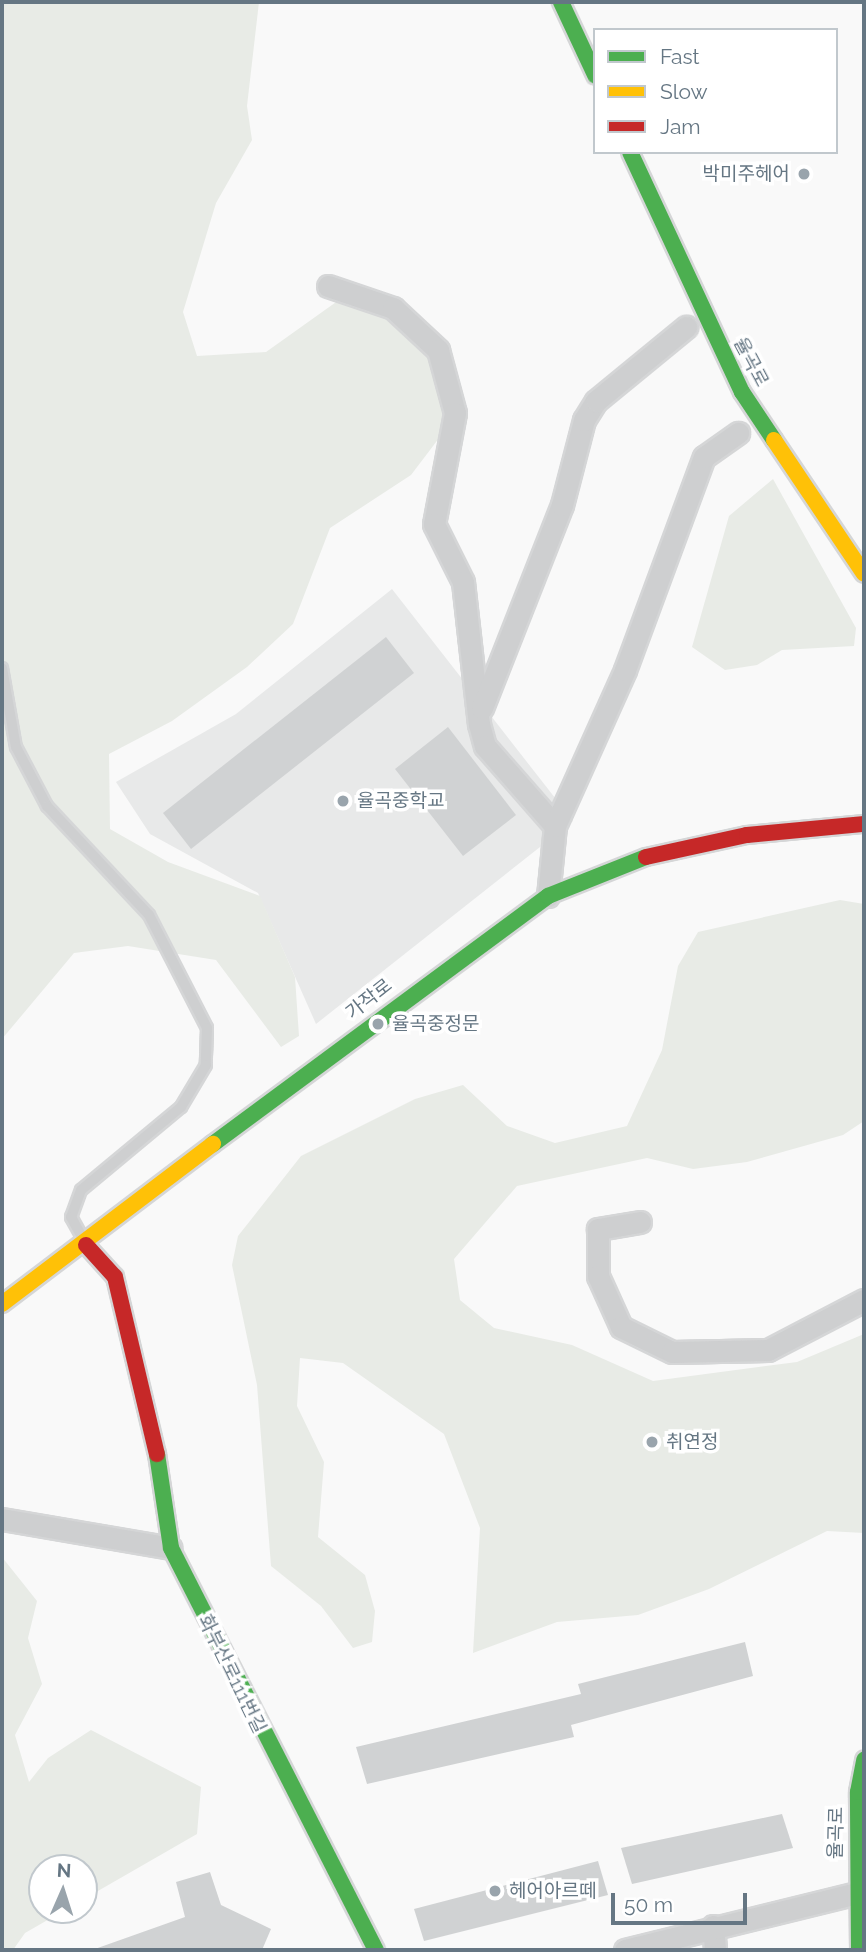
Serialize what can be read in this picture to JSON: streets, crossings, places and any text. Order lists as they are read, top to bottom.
{
  "streets": {
    "street": ["율곡로", "가작로", "화부산로111번길"]
  },
  "crossings": [
    ["가작로", "화부산로111번길"]
  ],
  "places": [
    "박미주헤어",
    "율곡중학교",
    "율곡중정문",
    "취연정",
    "헤어아르떼"
  ],
  "legend": ["Fast", "Slow", "Jam"],
  "scale_bar": "50 m",
  "north": "top"
}
